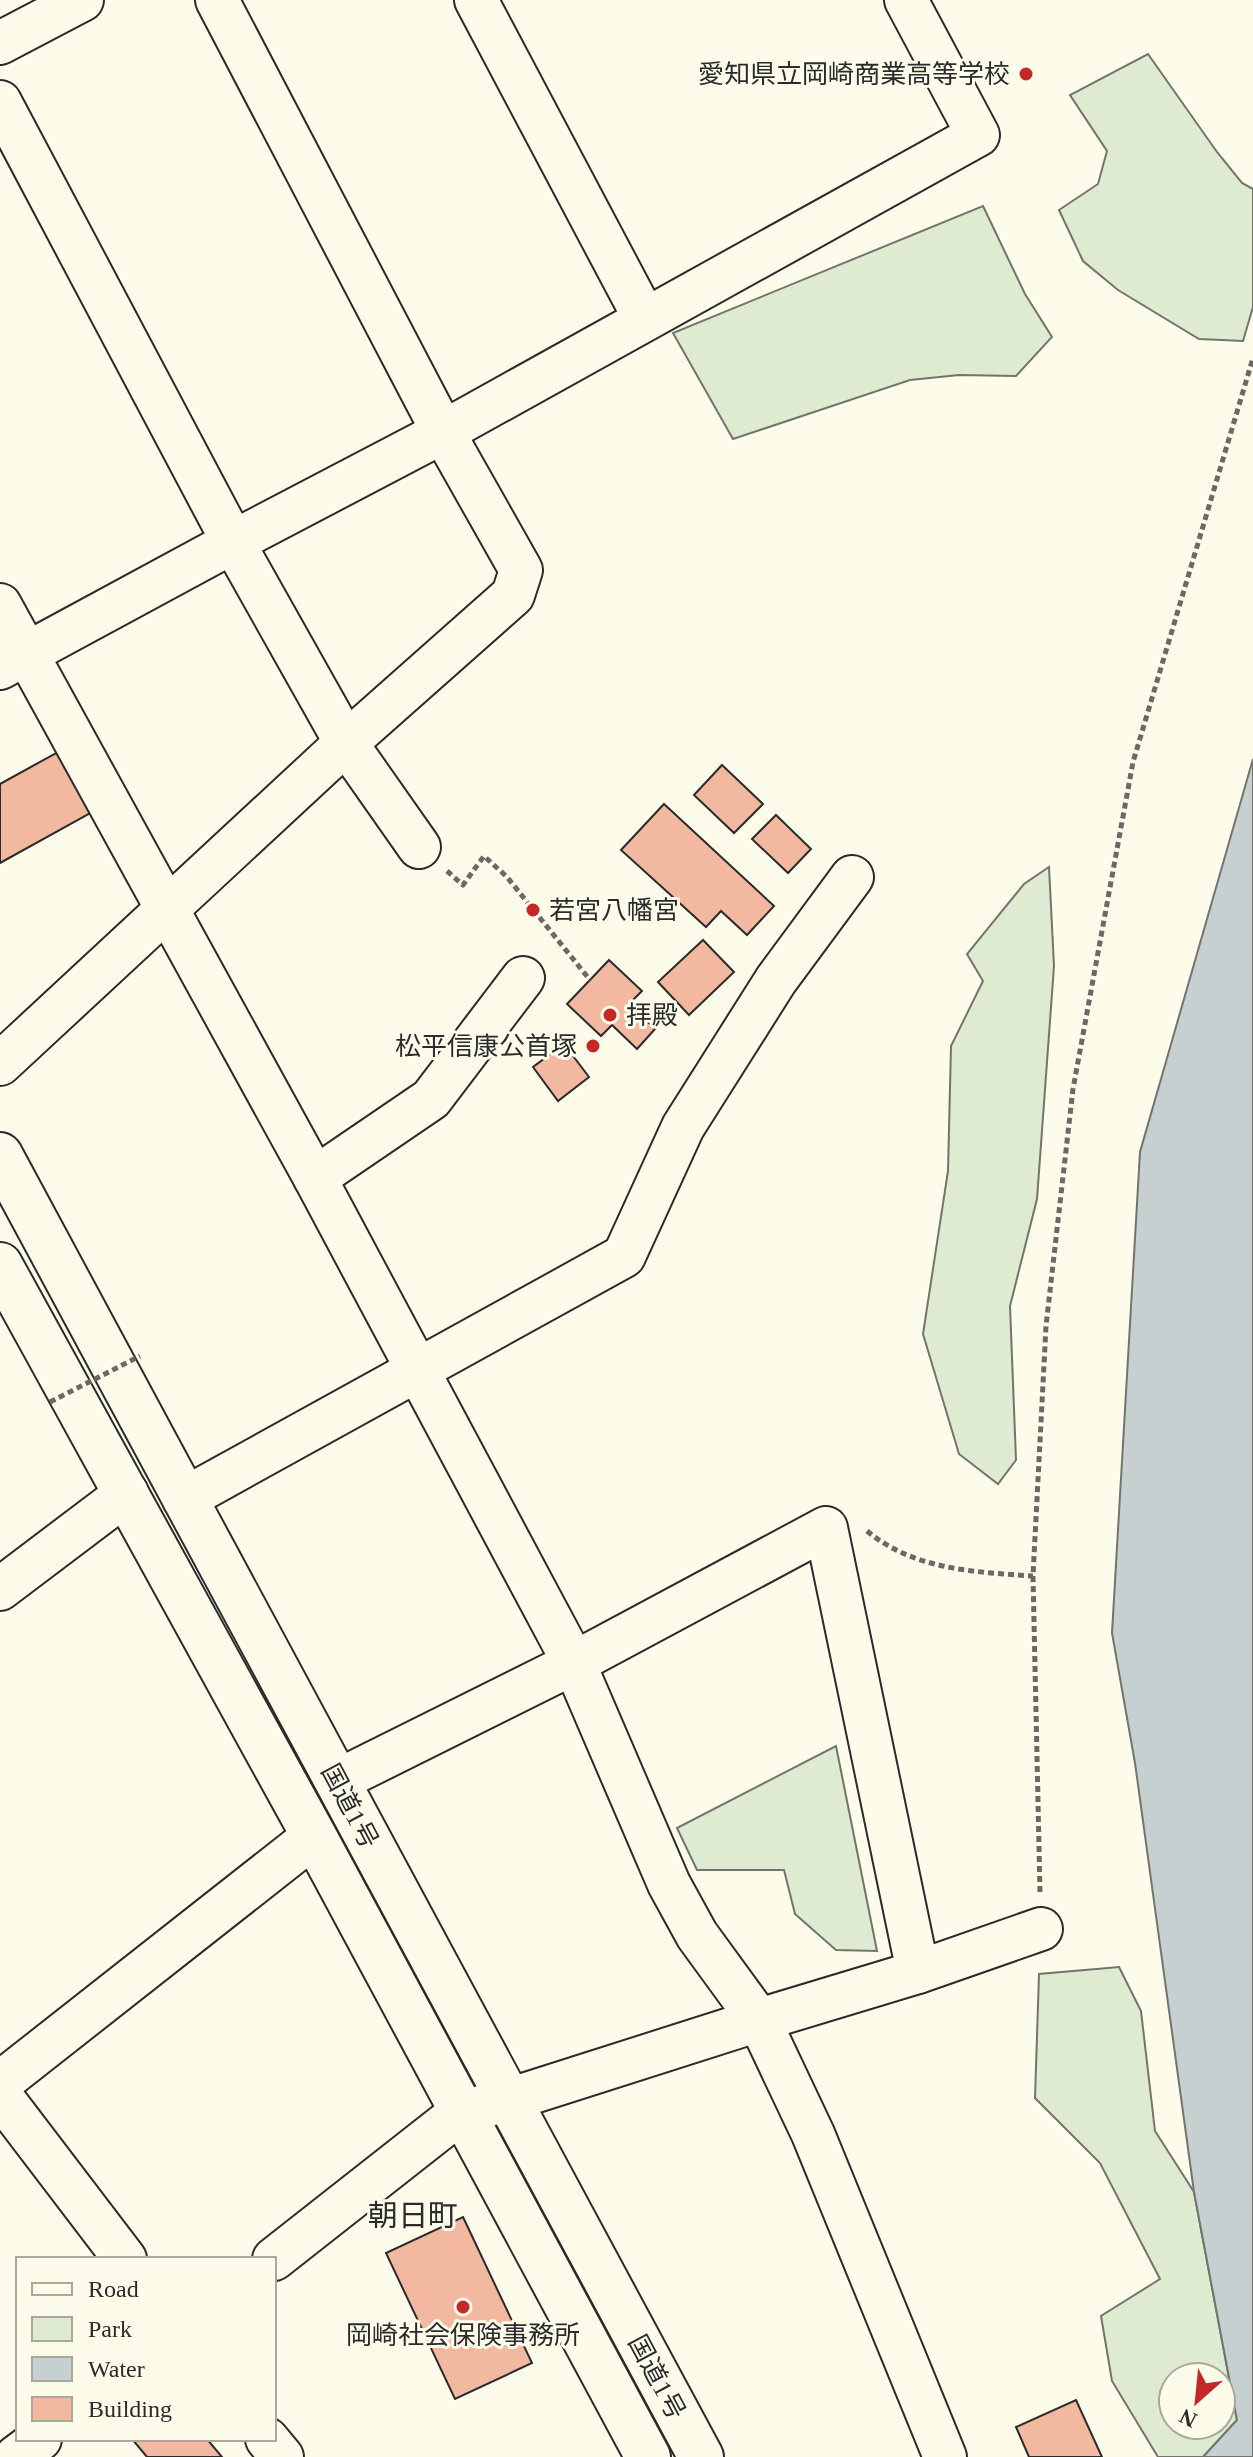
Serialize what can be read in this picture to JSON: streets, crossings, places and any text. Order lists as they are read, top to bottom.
{
  "streets": {
    "highway": ["国道1号"]
  },
  "districts": ["朝日町"],
  "places": [
    "愛知県立岡崎商業高等学校",
    "若宮八幡宮",
    "拝殿",
    "松平信康公首塚",
    "岡崎社会保険事務所"
  ],
  "legend": [
    "Road",
    "Park",
    "Water",
    "Building"
  ],
  "north": "bottom left"
}
